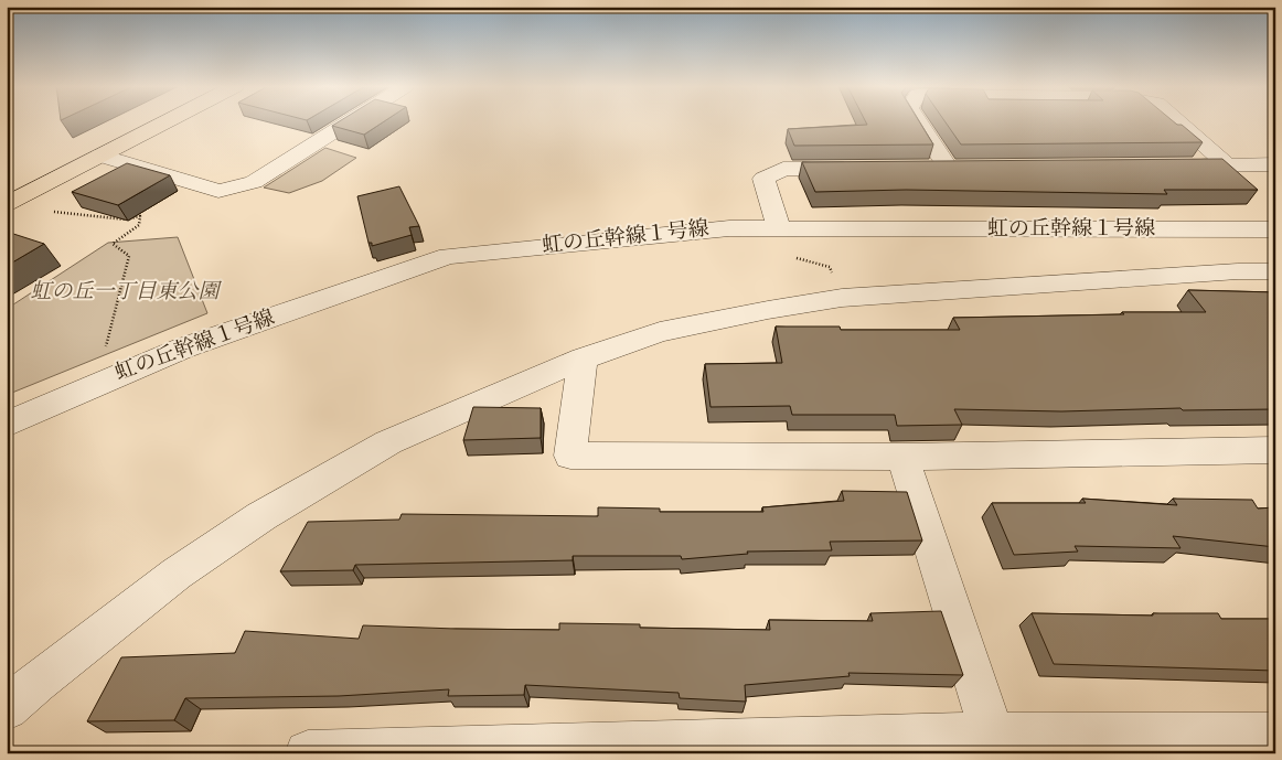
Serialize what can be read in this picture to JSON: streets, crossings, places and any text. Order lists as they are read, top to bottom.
{
  "streets": {
    "street": ["虹の丘幹線１号線"]
  },
  "parks": ["虹の丘一丁目東公園"]
}
